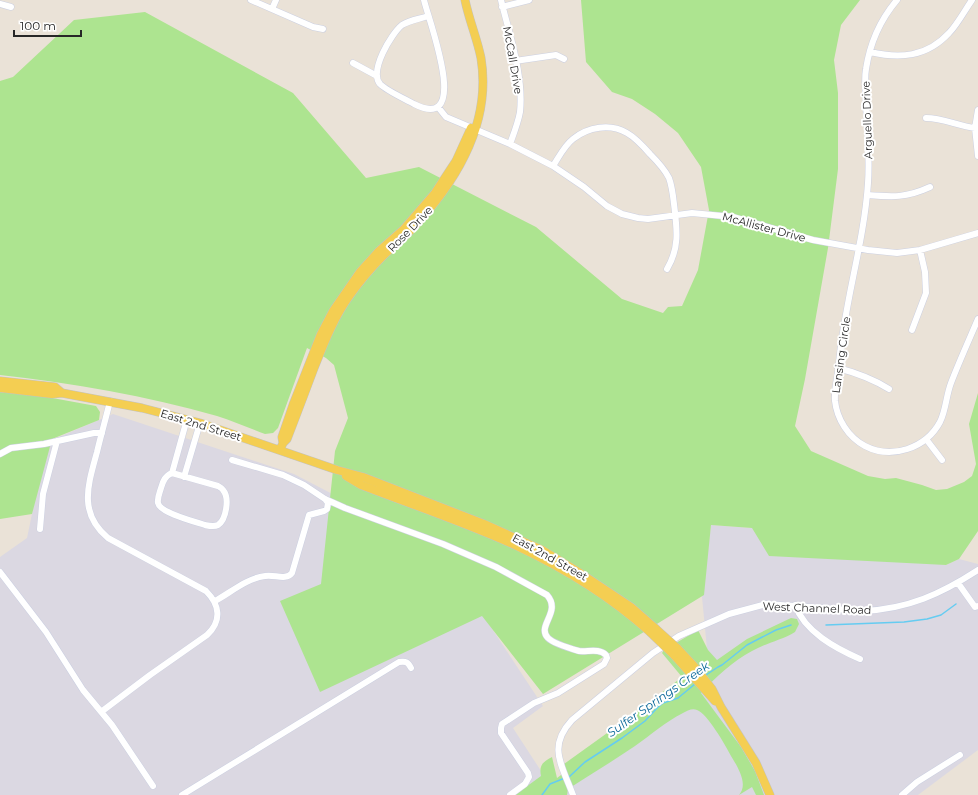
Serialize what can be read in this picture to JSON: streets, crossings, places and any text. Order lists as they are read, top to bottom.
{
  "streets": {
    "main road": ["Rose Drive", "East 2nd Street"],
    "street": [
      "McCall Drive",
      "Arguello Drive",
      "McAllister Drive",
      "Lansing Circle",
      "West Channel Road"
    ]
  },
  "crossings": [
    ["McCall Drive", "McAllister Drive"],
    ["Arguello Drive", "McAllister Drive"],
    ["Arguello Drive", "Lansing Circle"],
    ["McAllister Drive", "Rose Drive"],
    ["McAllister Drive", "Lansing Circle"],
    ["Rose Drive", "East 2nd Street"]
  ],
  "water": ["Sulfer Springs Creek"],
  "scale_bar": "100 m"
}
